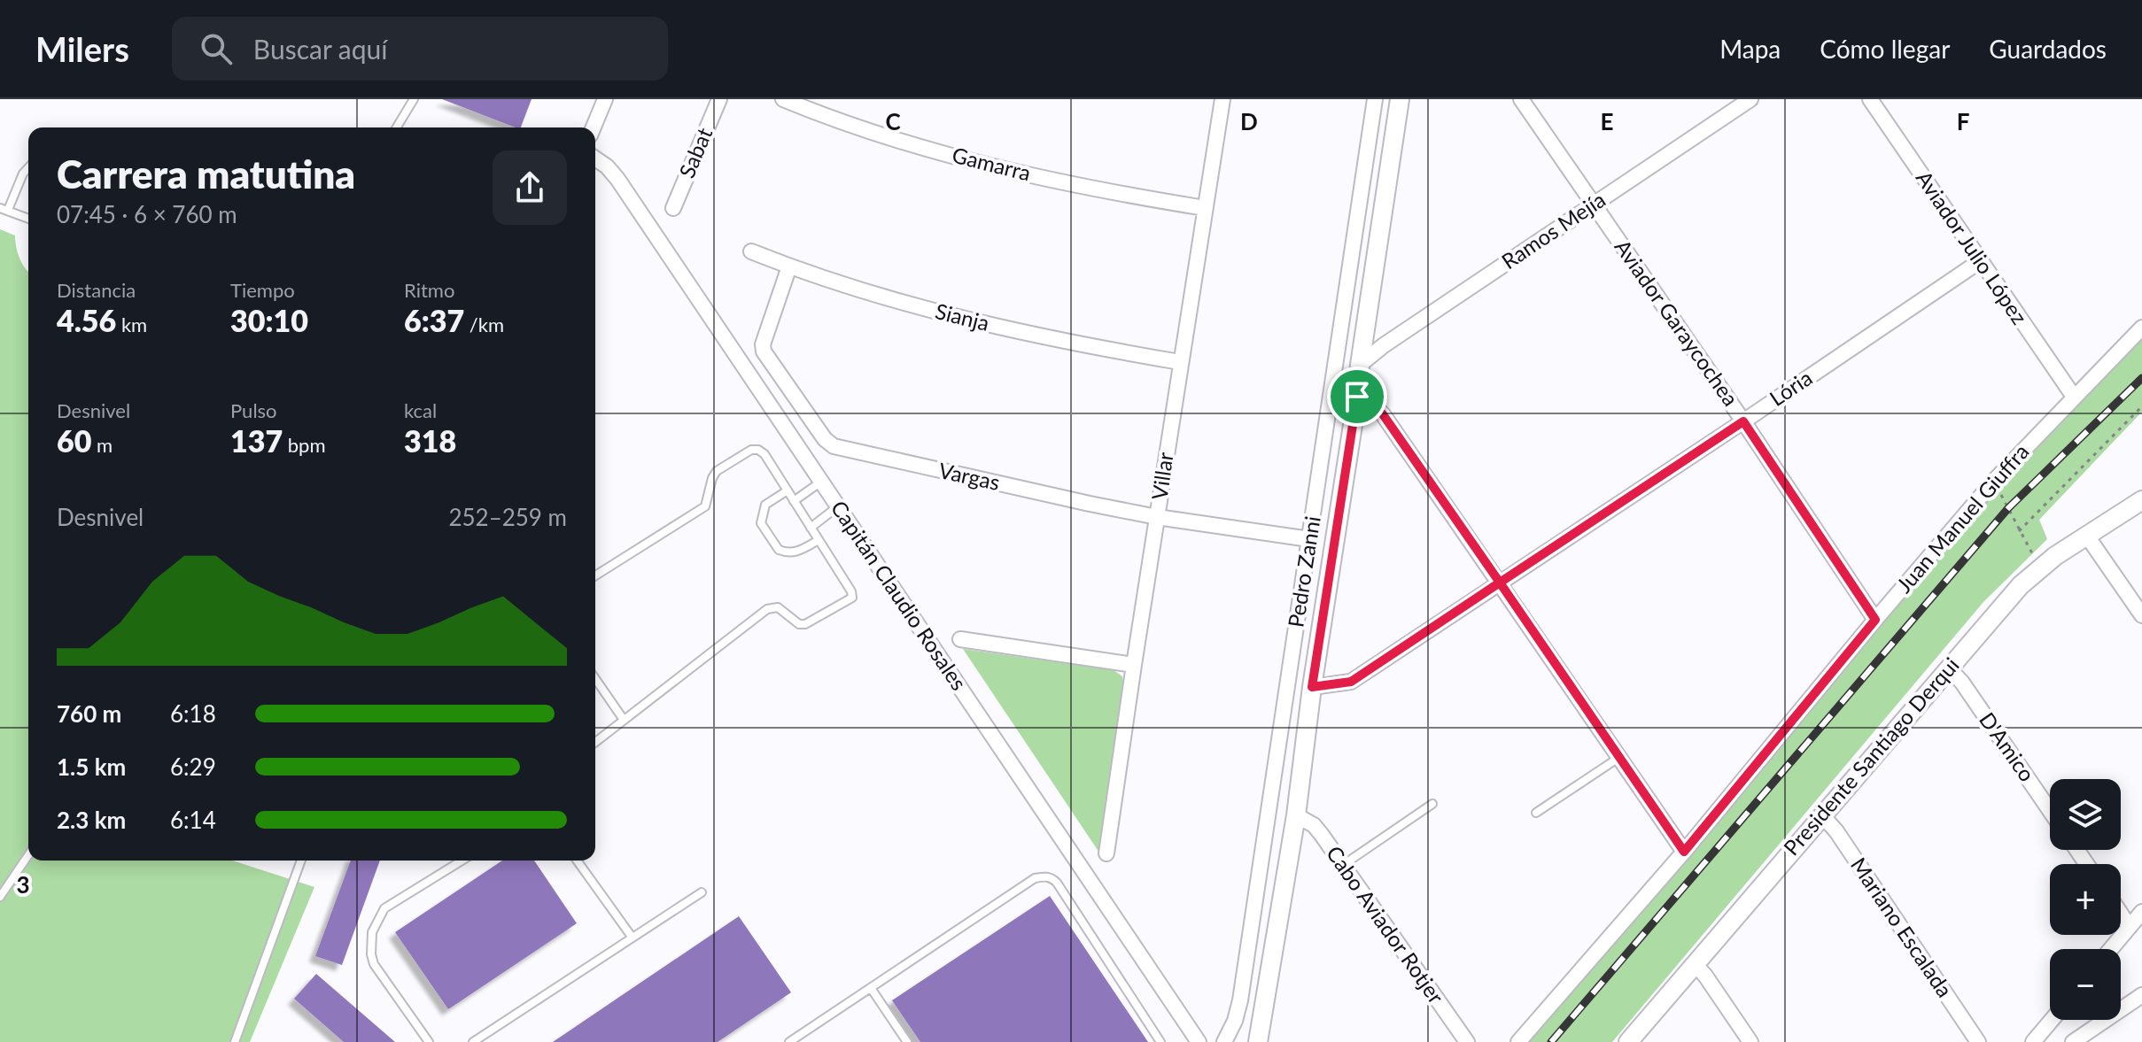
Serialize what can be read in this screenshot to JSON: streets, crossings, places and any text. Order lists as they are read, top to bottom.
{
  "streets": {
    "street": [
      "Sabat",
      "Gamarra",
      "Ramos Mejía",
      "Aviador Julio López",
      "Sianja",
      "Aviador Garaycochea",
      "Lória",
      "Villar",
      "Vargas",
      "Juan Manuel Giuffra",
      "Pedro Zanni",
      "Capitán Claudio Rosales",
      "D'Amico",
      "Presidente Santiago Derqui",
      "Cabo Aviador Rotjer",
      "Mariano Escalada"
    ]
  },
  "crossings": [
    ["Gamarra", "Villar"],
    ["Ramos Mejía", "Aviador Garaycochea"],
    ["Aviador Julio López", "Lória"],
    ["Aviador Julio López", "Juan Manuel Giuffra"],
    ["Sianja", "Villar"],
    ["Sianja", "Vargas"],
    ["Aviador Garaycochea", "Lória"],
    ["Aviador Garaycochea", "Juan Manuel Giuffra"],
    ["Villar", "Vargas"],
    ["Vargas", "Pedro Zanni"],
    ["D'Amico", "Presidente Santiago Derqui"],
    ["Presidente Santiago Derqui", "Mariano Escalada"]
  ],
  "page": {
    "header": "Milers",
    "search": "Buscar aquí",
    "nav": ["Mapa", "Cómo llegar", "Guardados"],
    "heading": ["Carrera matutina", "07:45 · 6 × 760 m"],
    "stats": [
      ["Distancia", "4.56 km"],
      ["Tiempo", "30:10"],
      ["Ritmo", "6:37 /km"],
      ["Desnivel", "60 m"],
      ["Pulso", "137 bpm"],
      ["kcal", "318"]
    ],
    "chart": ["Desnivel", "252–259 m"],
    "list": [
      {
        "name": "760 m",
        "note": "6:18"
      },
      {
        "name": "1.5 km",
        "note": "6:29"
      },
      {
        "name": "2.3 km",
        "note": "6:14"
      }
    ],
    "map_buttons": ["+", "−"]
  },
  "grid": {
    "columns": [
      "C",
      "D",
      "E",
      "F"
    ],
    "rows": ["3"]
  }
}
